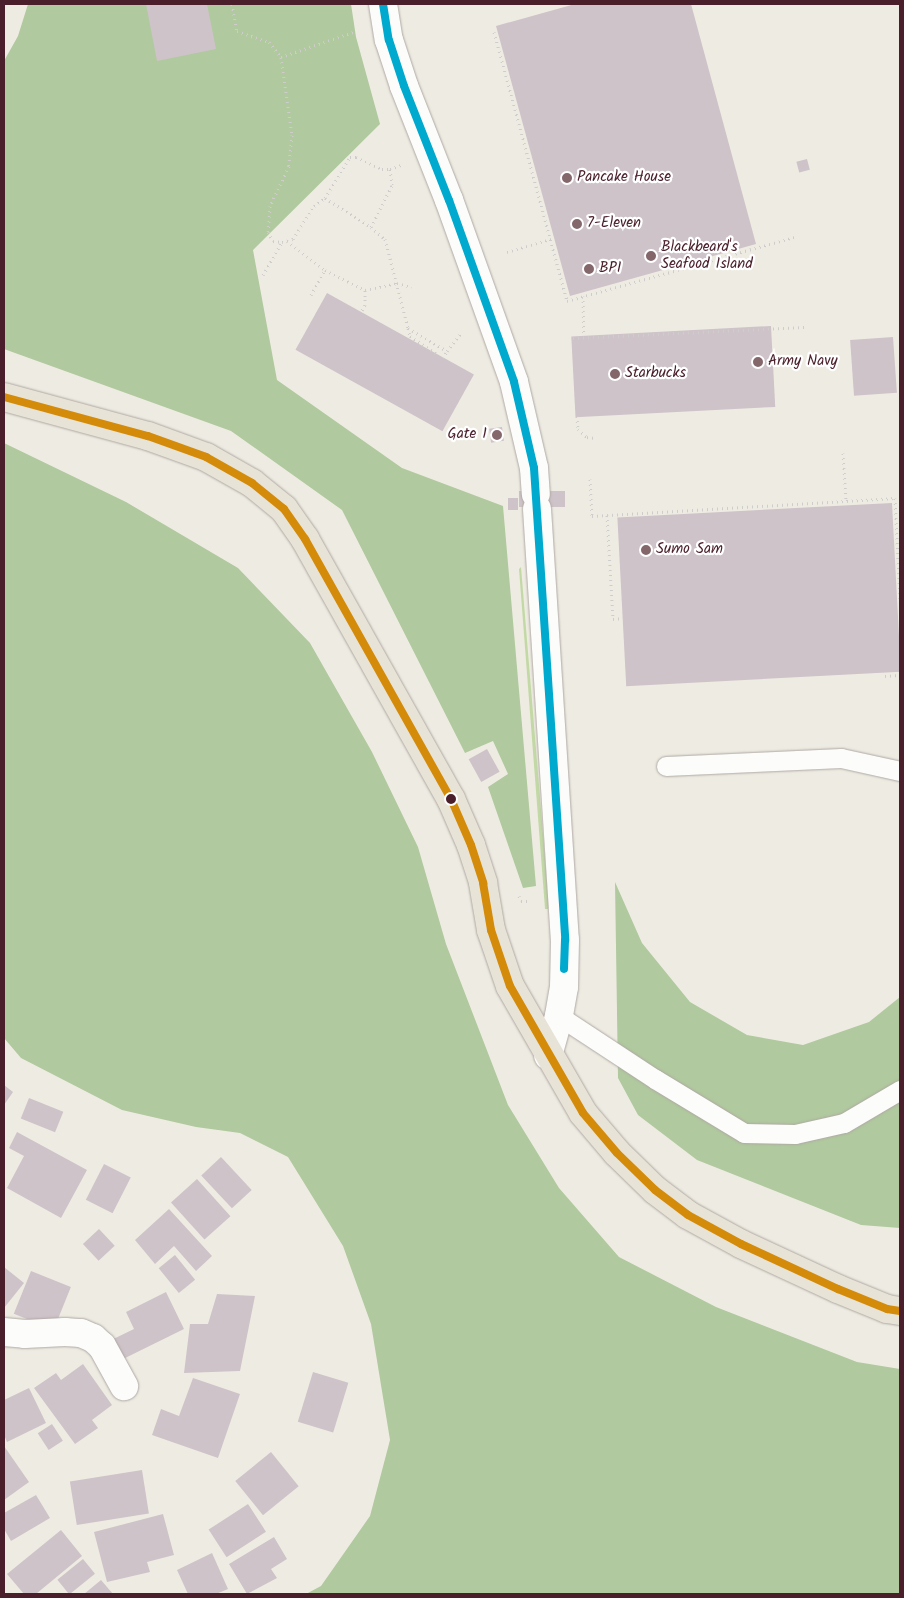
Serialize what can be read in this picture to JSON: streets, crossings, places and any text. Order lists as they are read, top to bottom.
{
  "places": [
    "Pancake House",
    "7-Eleven",
    "Blackbeard's Seafood Island",
    "BPI",
    "Army Navy",
    "Starbucks",
    "Gate 1",
    "Sumo Sam"
  ]
}
